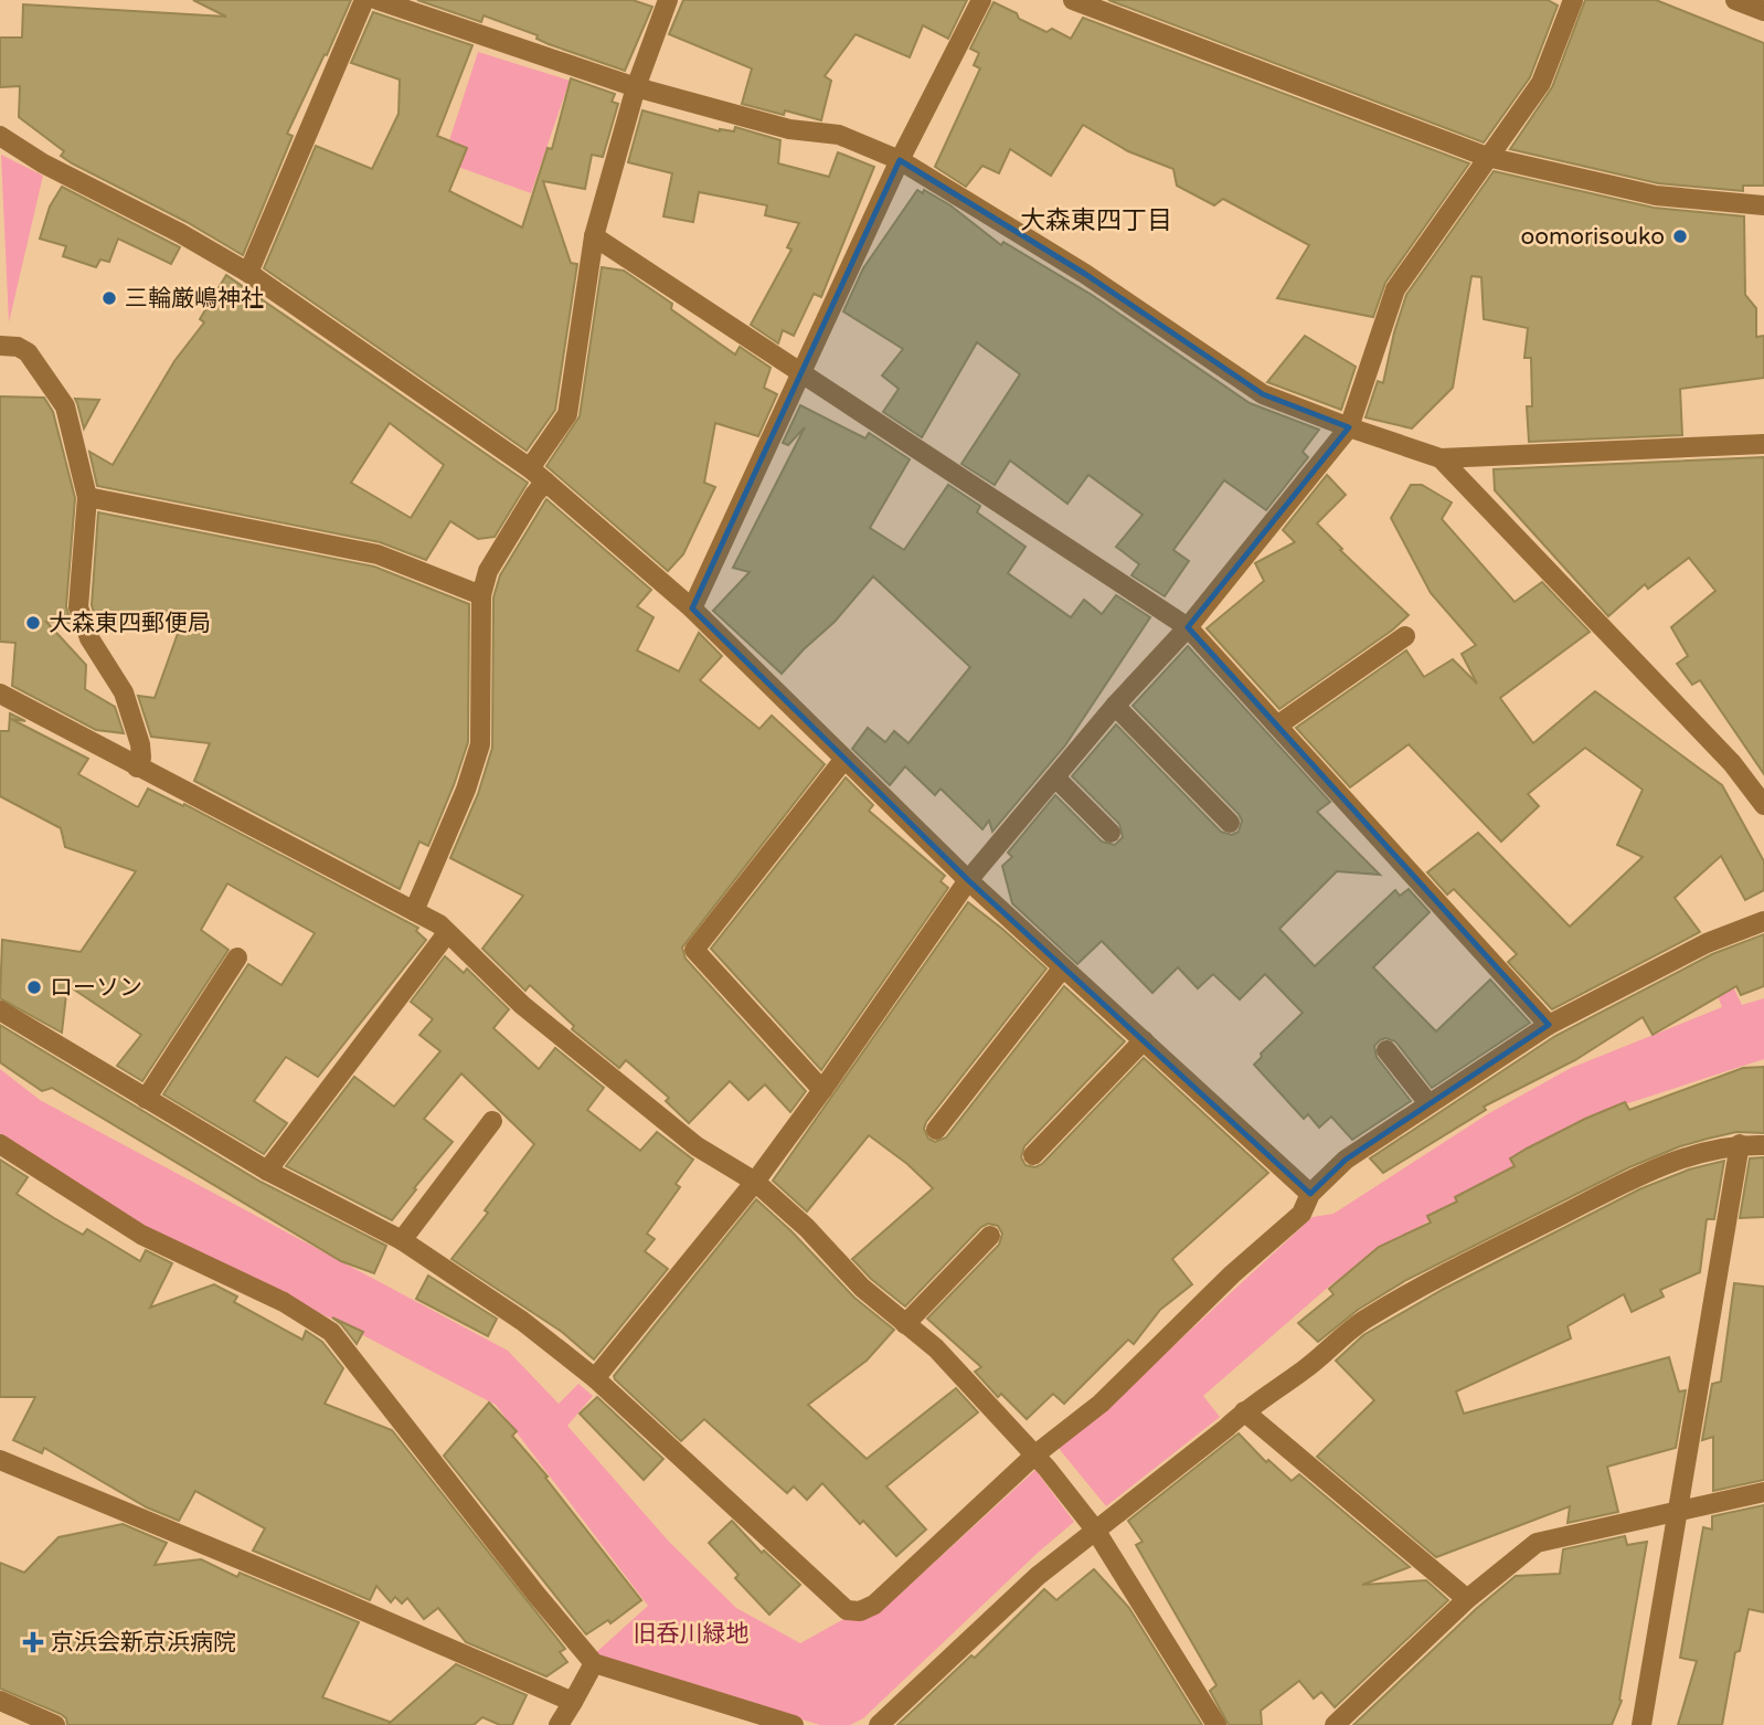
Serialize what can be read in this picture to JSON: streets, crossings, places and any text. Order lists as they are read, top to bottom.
{
  "districts": ["大森東四丁目"],
  "parks": ["旧呑川緑地"],
  "places": {
    "other": [
      "oomorisouko",
      "三輪厳嶋神社",
      "大森東四郵便局",
      "ローソン"
    ],
    "health": ["京浜会新京浜病院"]
  }
}
